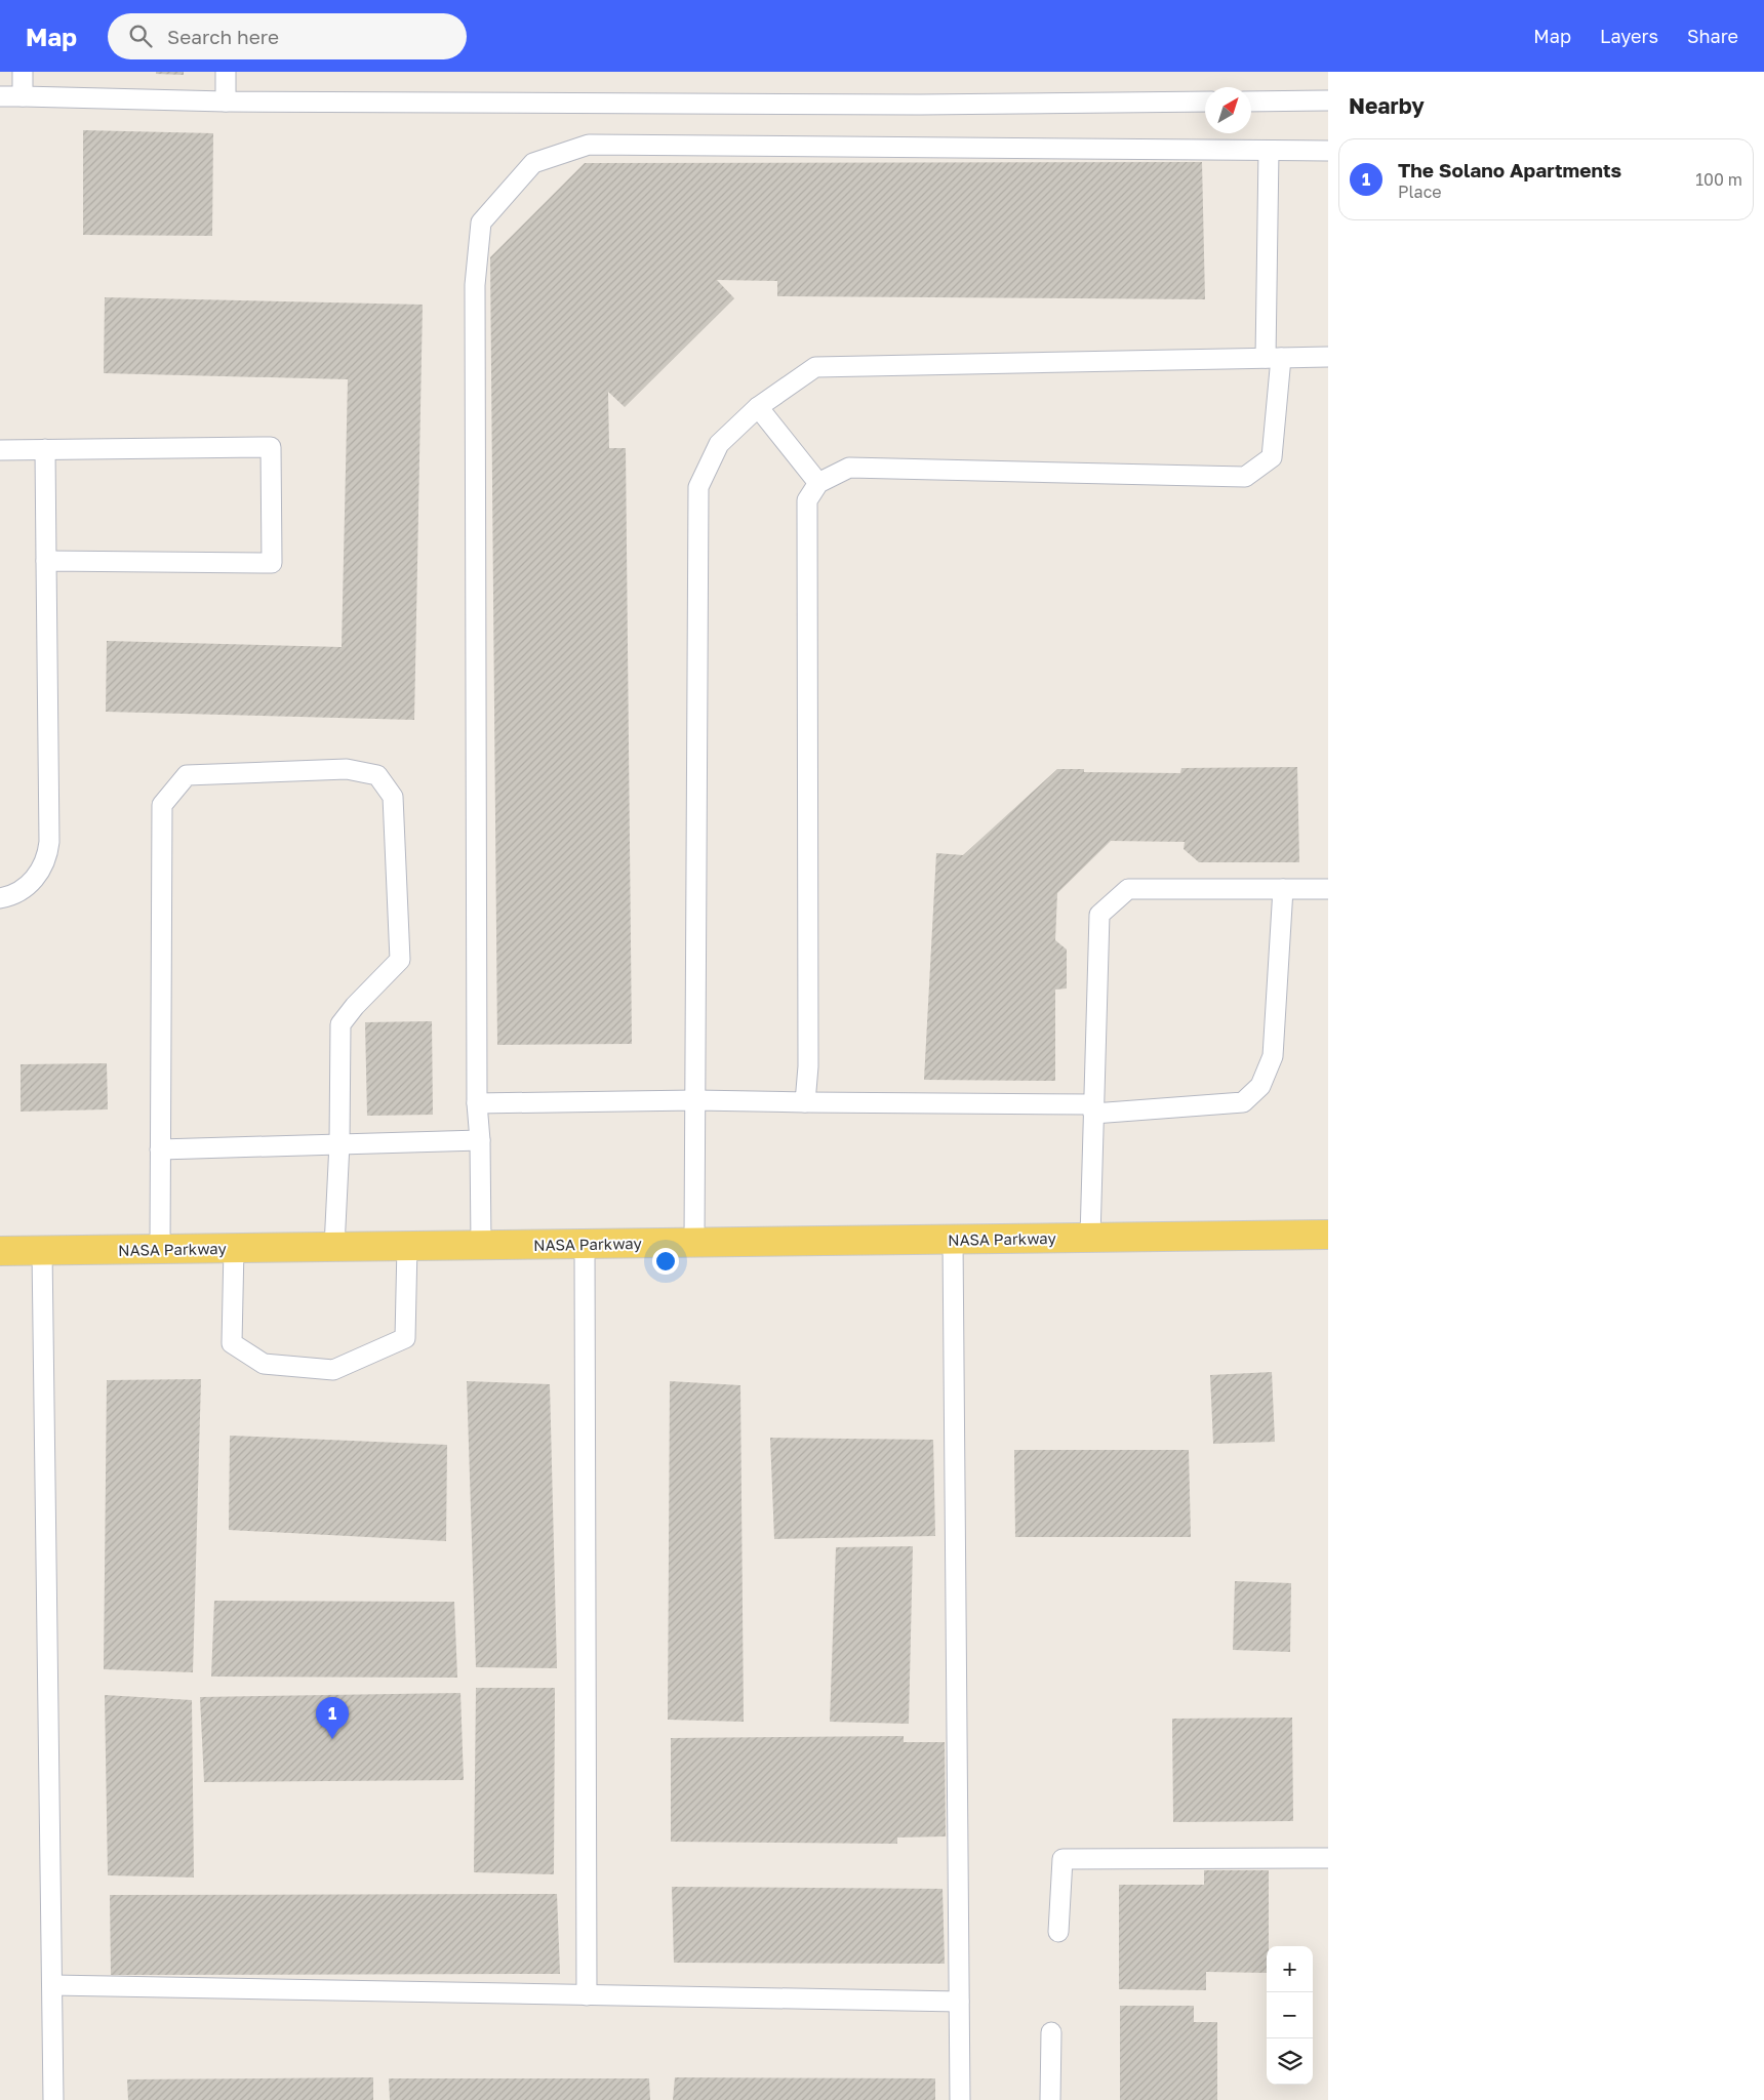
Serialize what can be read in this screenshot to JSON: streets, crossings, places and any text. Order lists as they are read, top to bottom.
{
  "streets": {
    "main road": ["NASA Parkway"]
  },
  "north": "top right",
  "page": {
    "header": "Map",
    "search": "Search here",
    "nav": ["Map", "Layers", "Share"],
    "heading": "Nearby",
    "list": [
      {
        "mark": "1",
        "name": "The Solano Apartments",
        "note": "Place",
        "value": "100 m"
      }
    ],
    "pins": "1",
    "map_buttons": ["+", "−"]
  }
}
